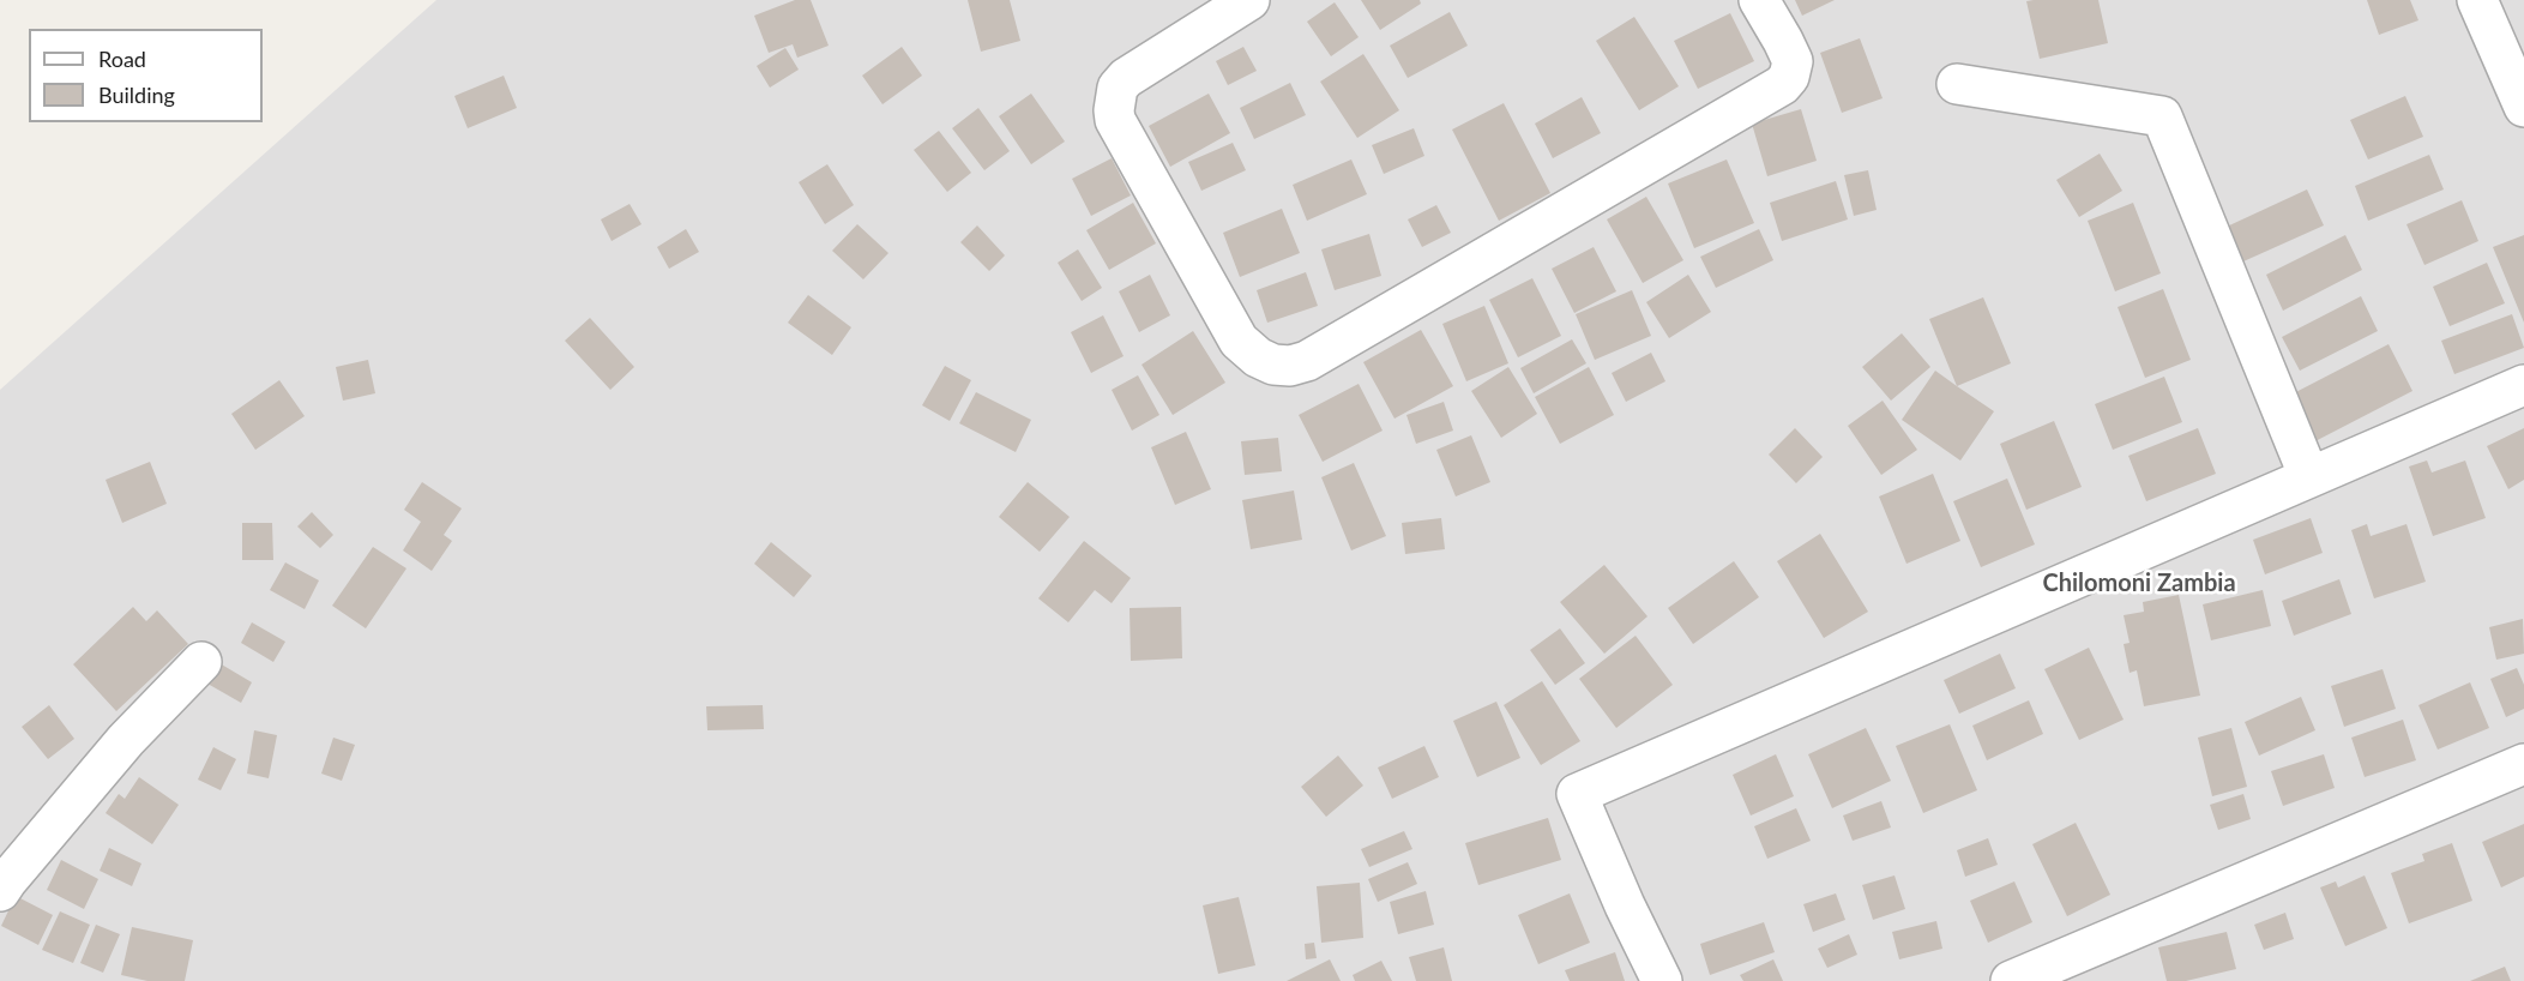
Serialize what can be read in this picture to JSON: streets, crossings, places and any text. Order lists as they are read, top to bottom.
{
  "districts": ["Chilomoni Zambia"],
  "legend": ["Road", "Building"]
}
